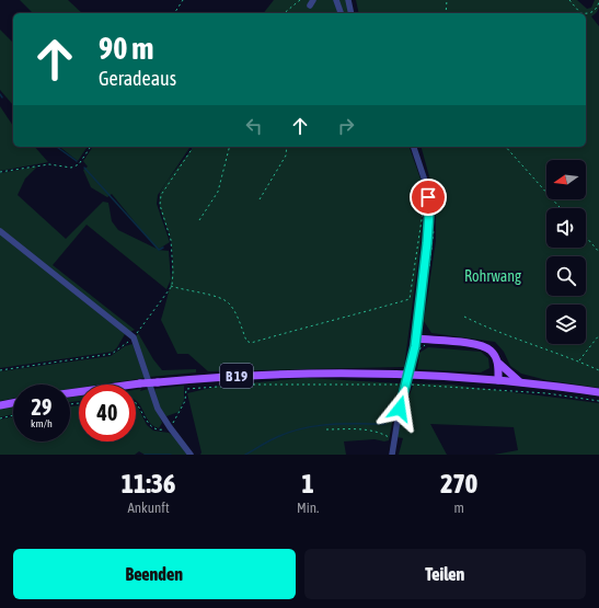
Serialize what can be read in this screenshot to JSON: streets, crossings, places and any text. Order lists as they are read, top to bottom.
{
  "streets": {
    "main road": ["B 19"]
  },
  "parks": ["Rohrwang"],
  "north": "left",
  "page": {
    "turn": ["90 m", "Geradeaus"],
    "speed": "29 km/h",
    "limit": "40",
    "eta": [
      "11:36",
      "Ankunft",
      "1",
      "Min.",
      "270",
      "m"
    ],
    "buttons": ["Beenden", "Teilen"]
  }
}
